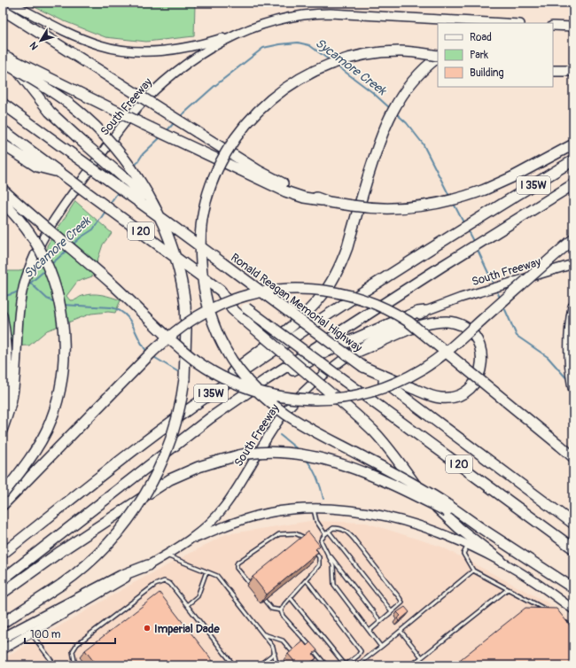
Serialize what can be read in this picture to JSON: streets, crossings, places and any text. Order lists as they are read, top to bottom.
{
  "streets": {
    "highway": ["I 35W", "I 20", "Ronald Reagan Memorial Highway"],
    "main road": ["South Freeway"]
  },
  "water": ["Sycamore Creek"],
  "places": ["Imperial Dade"],
  "legend": ["Road", "Park", "Building"],
  "scale_bar": "100 m",
  "north": "bottom left"
}
